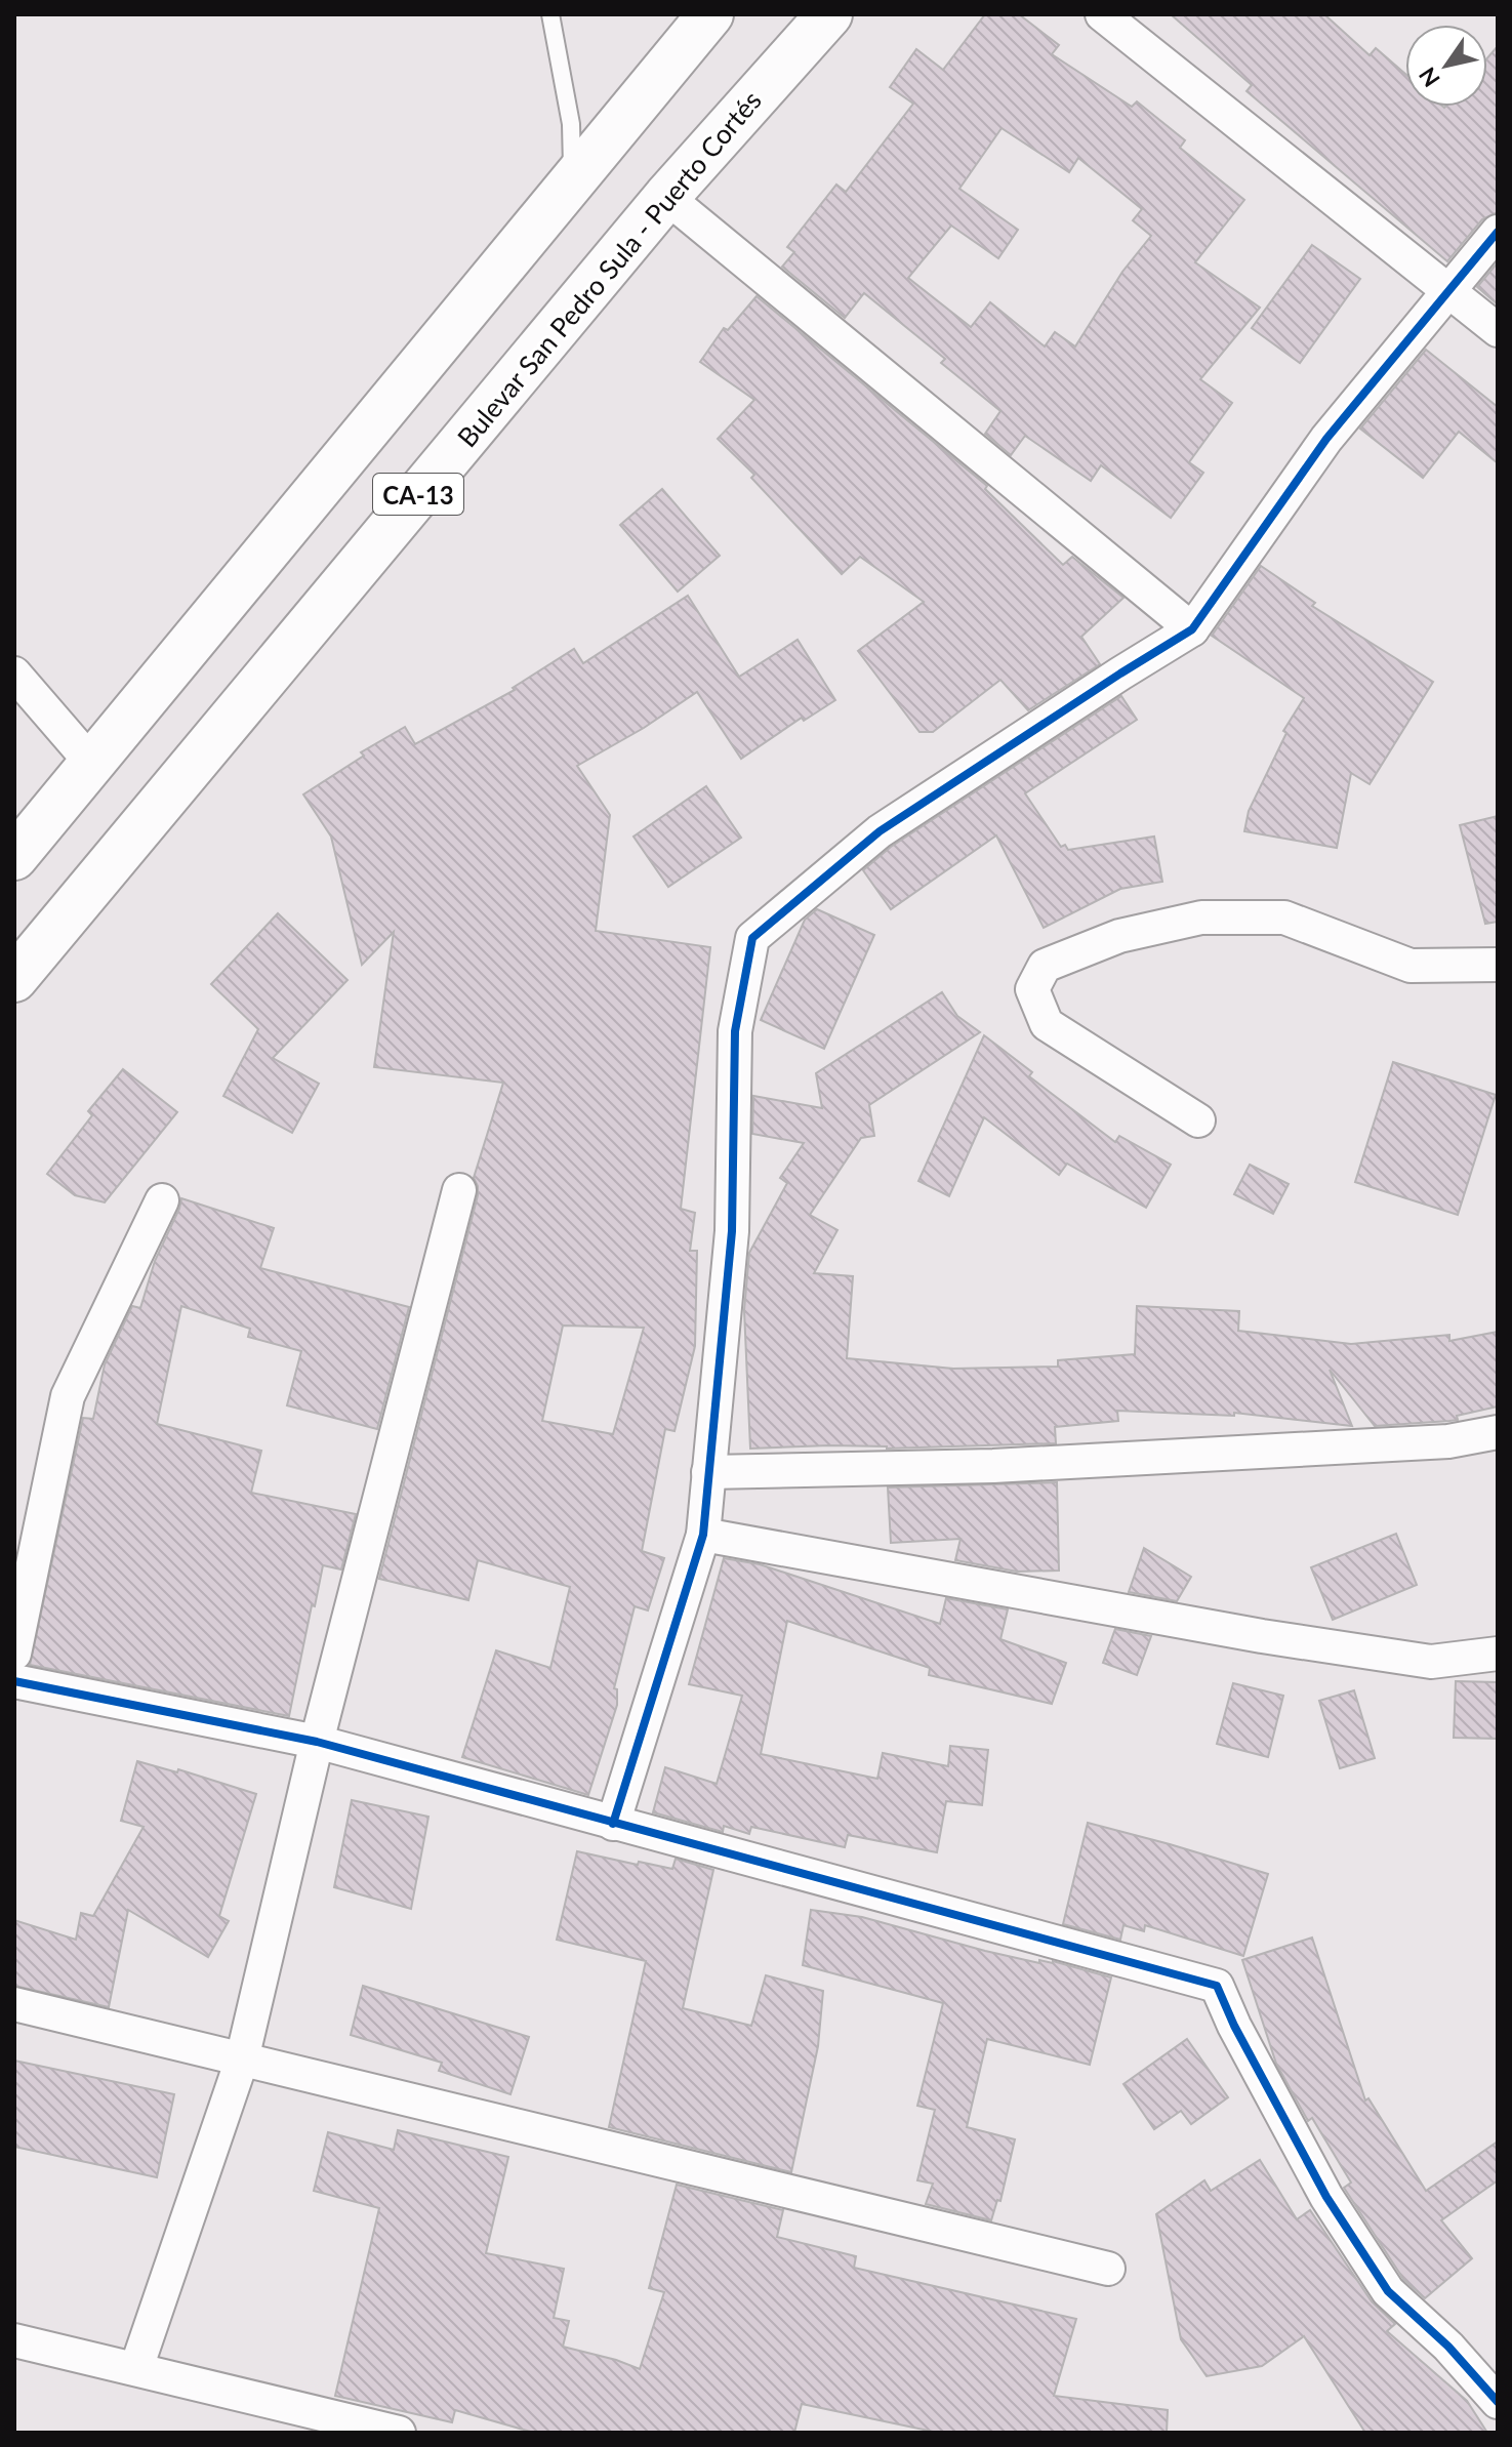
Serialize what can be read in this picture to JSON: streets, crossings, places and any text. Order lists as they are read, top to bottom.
{
  "streets": {
    "highway": ["Bulevar San Pedro Sula - Puerto Cortés", "CA-13"]
  },
  "north": "bottom left"
}
